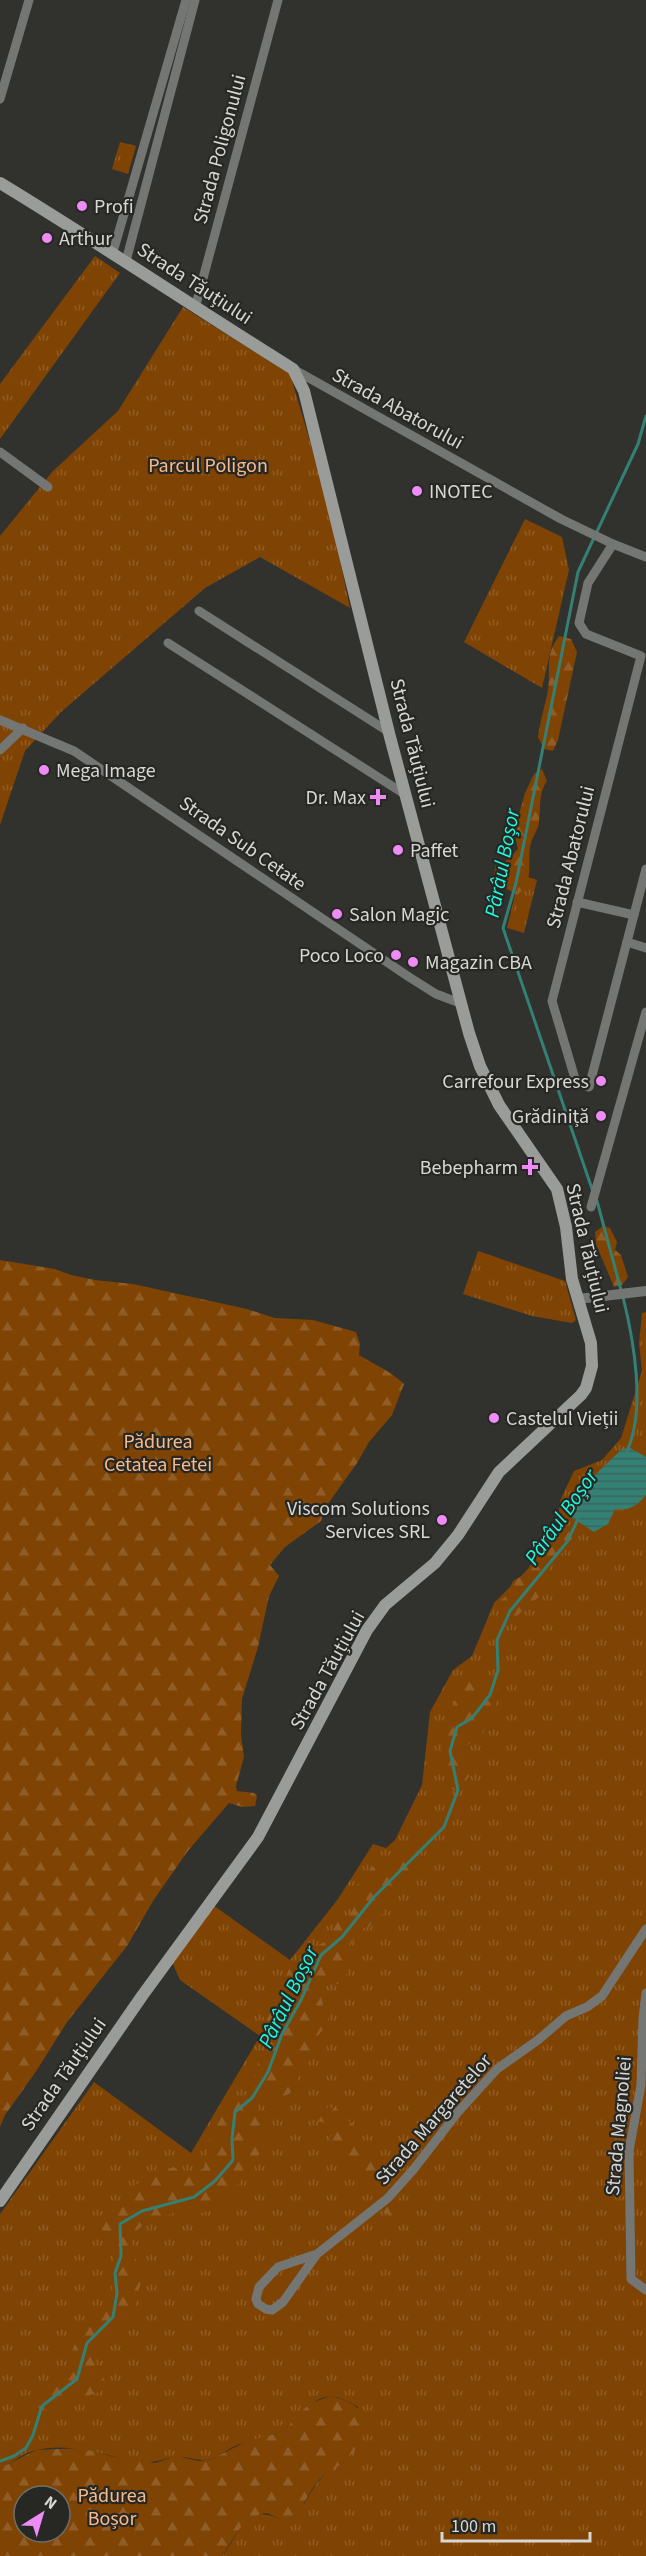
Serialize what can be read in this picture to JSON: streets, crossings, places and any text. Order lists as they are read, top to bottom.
{
  "streets": {
    "main road": ["Strada Tăuțiului"],
    "street": [
      "Strada Poligonului",
      "Strada Abatorului",
      "Strada Sub Cetate",
      "Strada Margaretelor",
      "Strada Magnoliei"
    ]
  },
  "crossings": [
    ["Strada Poligonului", "Strada Tăuțiului"],
    ["Strada Tăuțiului", "Strada Abatorului"],
    ["Strada Tăuțiului", "Strada Sub Cetate"]
  ],
  "water": ["Pârâul Boșor"],
  "parks": ["Parcul Poligon", "Pădurea Cetatea Fetei", "Pădurea Boșor"],
  "places": {
    "other": [
      "Profi",
      "Arthur",
      "INOTEC",
      "Mega Image",
      "Paffet",
      "Salon Magic",
      "Poco Loco",
      "Magazin CBA",
      "Carrefour Express",
      "Grădiniță",
      "Castelul Vieții",
      "Viscom Solutions Services SRL"
    ],
    "health": ["Dr. Max", "Bebepharm"]
  },
  "scale_bar": "100 m",
  "north": "top right"
}
